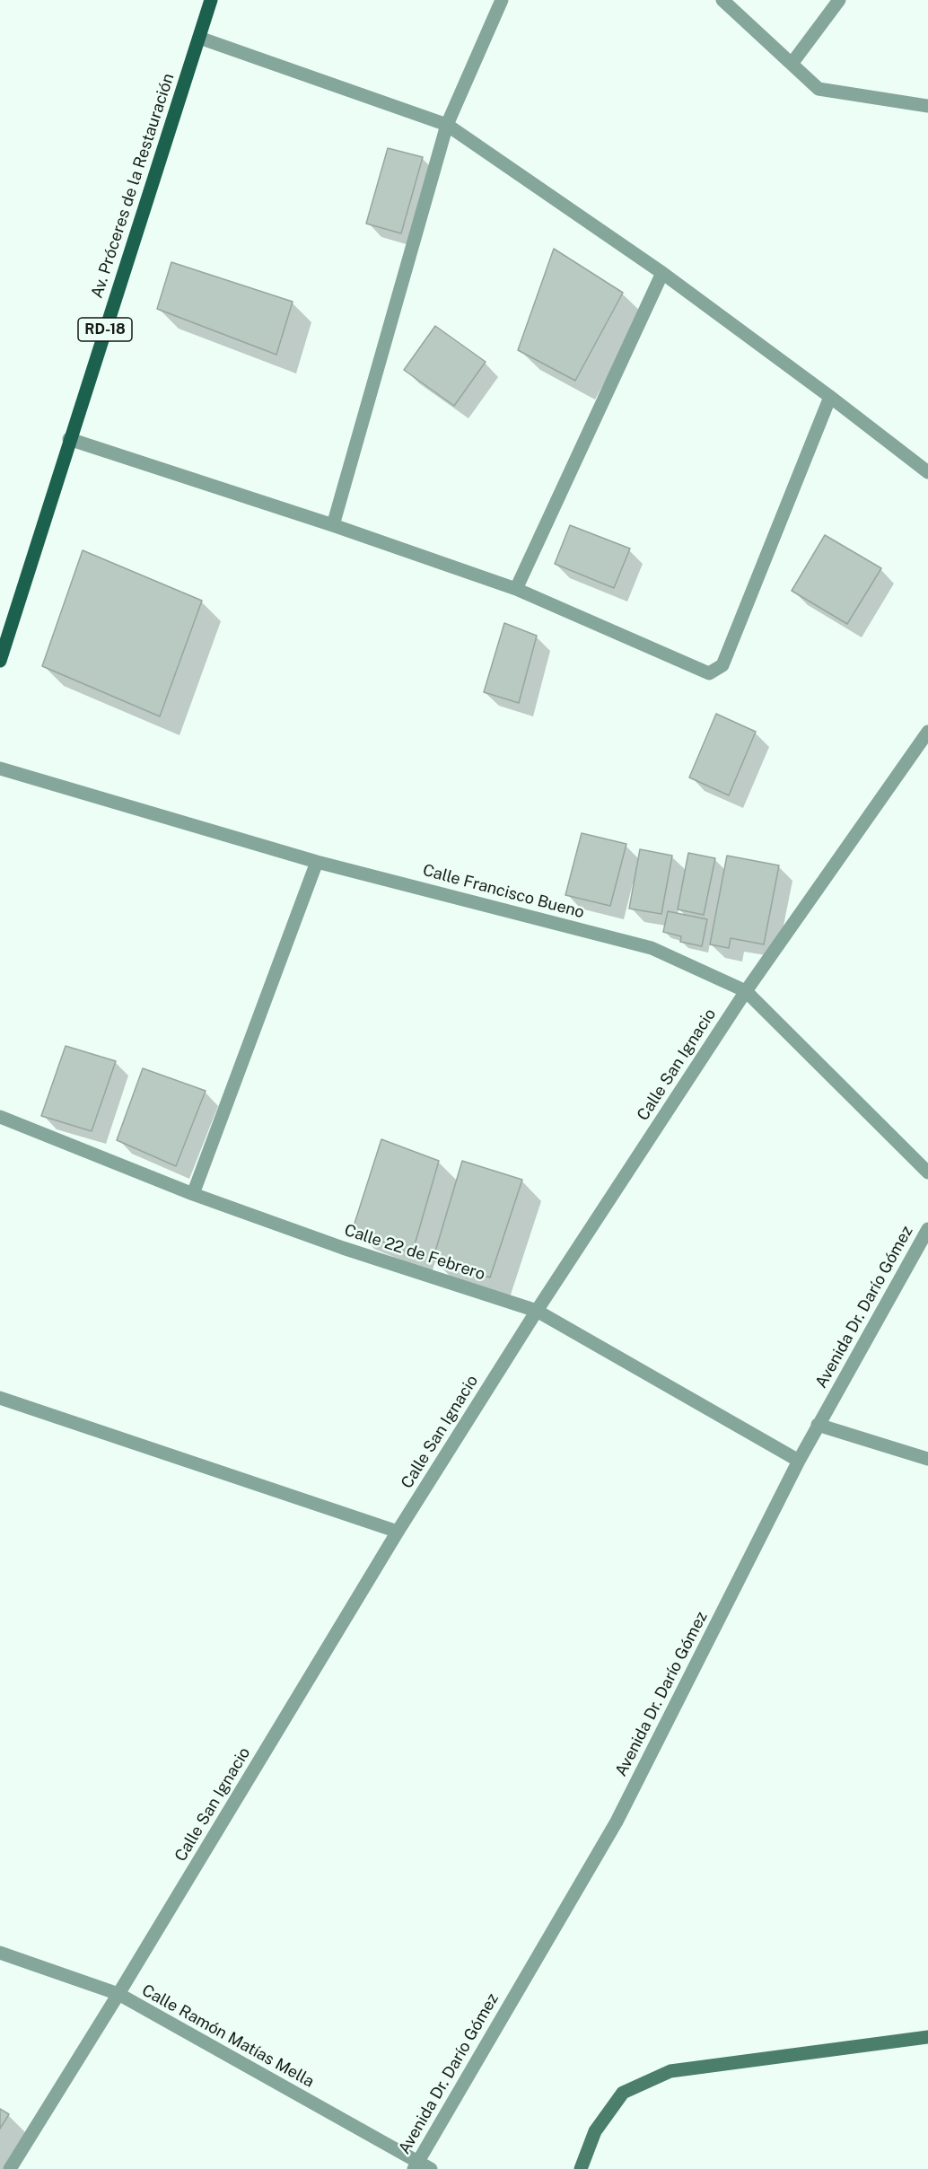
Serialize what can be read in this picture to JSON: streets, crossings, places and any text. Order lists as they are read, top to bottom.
{
  "streets": {
    "main road": ["Av. Próceres de la Restauración", "RD-18"],
    "street": [
      "Calle Francisco Bueno",
      "Calle San Ignacio",
      "Calle 22 de Febrero",
      "Avenida Dr. Darío Gómez",
      "Calle Ramón Matías Mella"
    ]
  },
  "crossings": [
    ["Calle Francisco Bueno", "Calle San Ignacio"],
    ["Calle San Ignacio", "Calle 22 de Febrero"],
    ["Calle San Ignacio", "Calle Ramón Matías Mella"],
    ["Calle 22 de Febrero", "Avenida Dr. Darío Gómez"],
    ["Avenida Dr. Darío Gómez", "Calle Ramón Matías Mella"]
  ]
}
